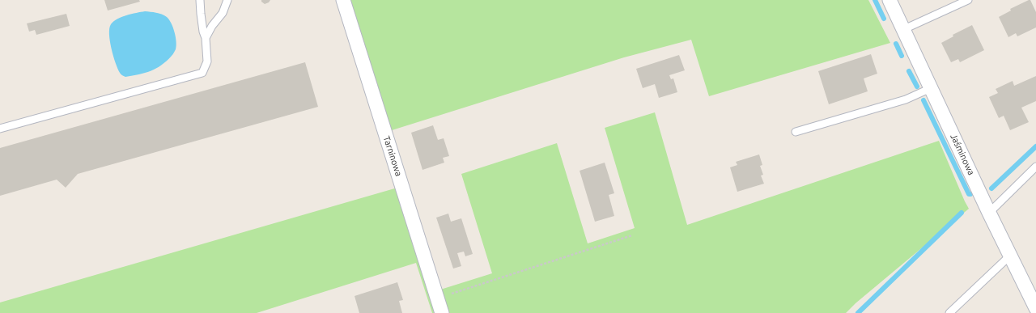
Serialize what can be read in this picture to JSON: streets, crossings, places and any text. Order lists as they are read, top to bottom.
{
  "streets": {
    "street": ["Jaśminowa", "Tarninowa"]
  }
}
